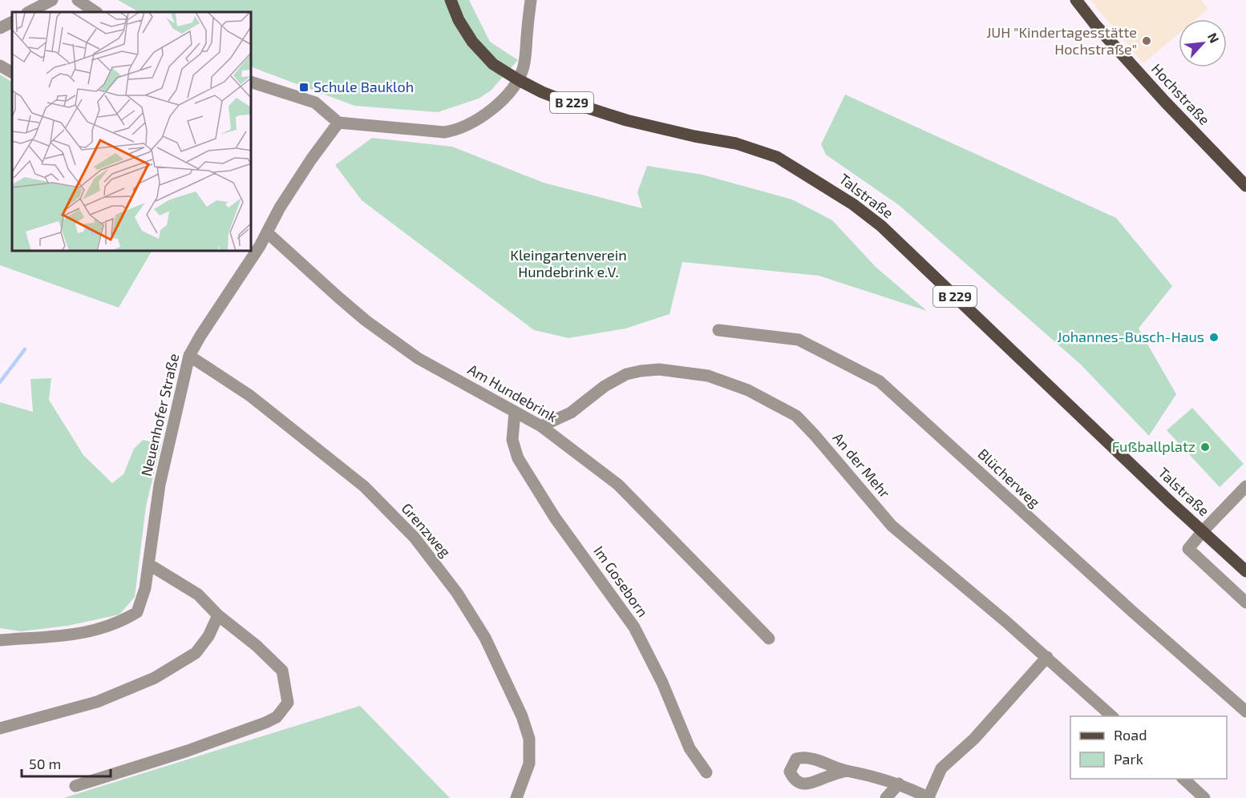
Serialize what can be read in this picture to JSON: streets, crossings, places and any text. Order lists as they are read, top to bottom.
{
  "streets": {
    "main road": ["Hochstraße", "B 229", "Talstraße"],
    "street": [
      "Am Hundebrink",
      "Neuenhofer Straße",
      "An der Mehr",
      "Blücherweg",
      "Grenzweg",
      "Im Goseborn"
    ]
  },
  "crossings": [
    ["Am Hundebrink", "Neuenhofer Straße"],
    ["Am Hundebrink", "An der Mehr"],
    ["Am Hundebrink", "Im Goseborn"],
    ["Neuenhofer Straße", "Grenzweg"]
  ],
  "parks": ["Kleingartenverein Hundebrink e.V."],
  "places": {
    "other": ["JUH \"Kindertagesstätte Hochstraße\"", "Johannes-Busch-Haus", "Fußballplatz"],
    "transit": ["Schule Baukloh"]
  },
  "legend": ["Road", "Park"],
  "scale_bar": "50 m",
  "north": "top right"
}
